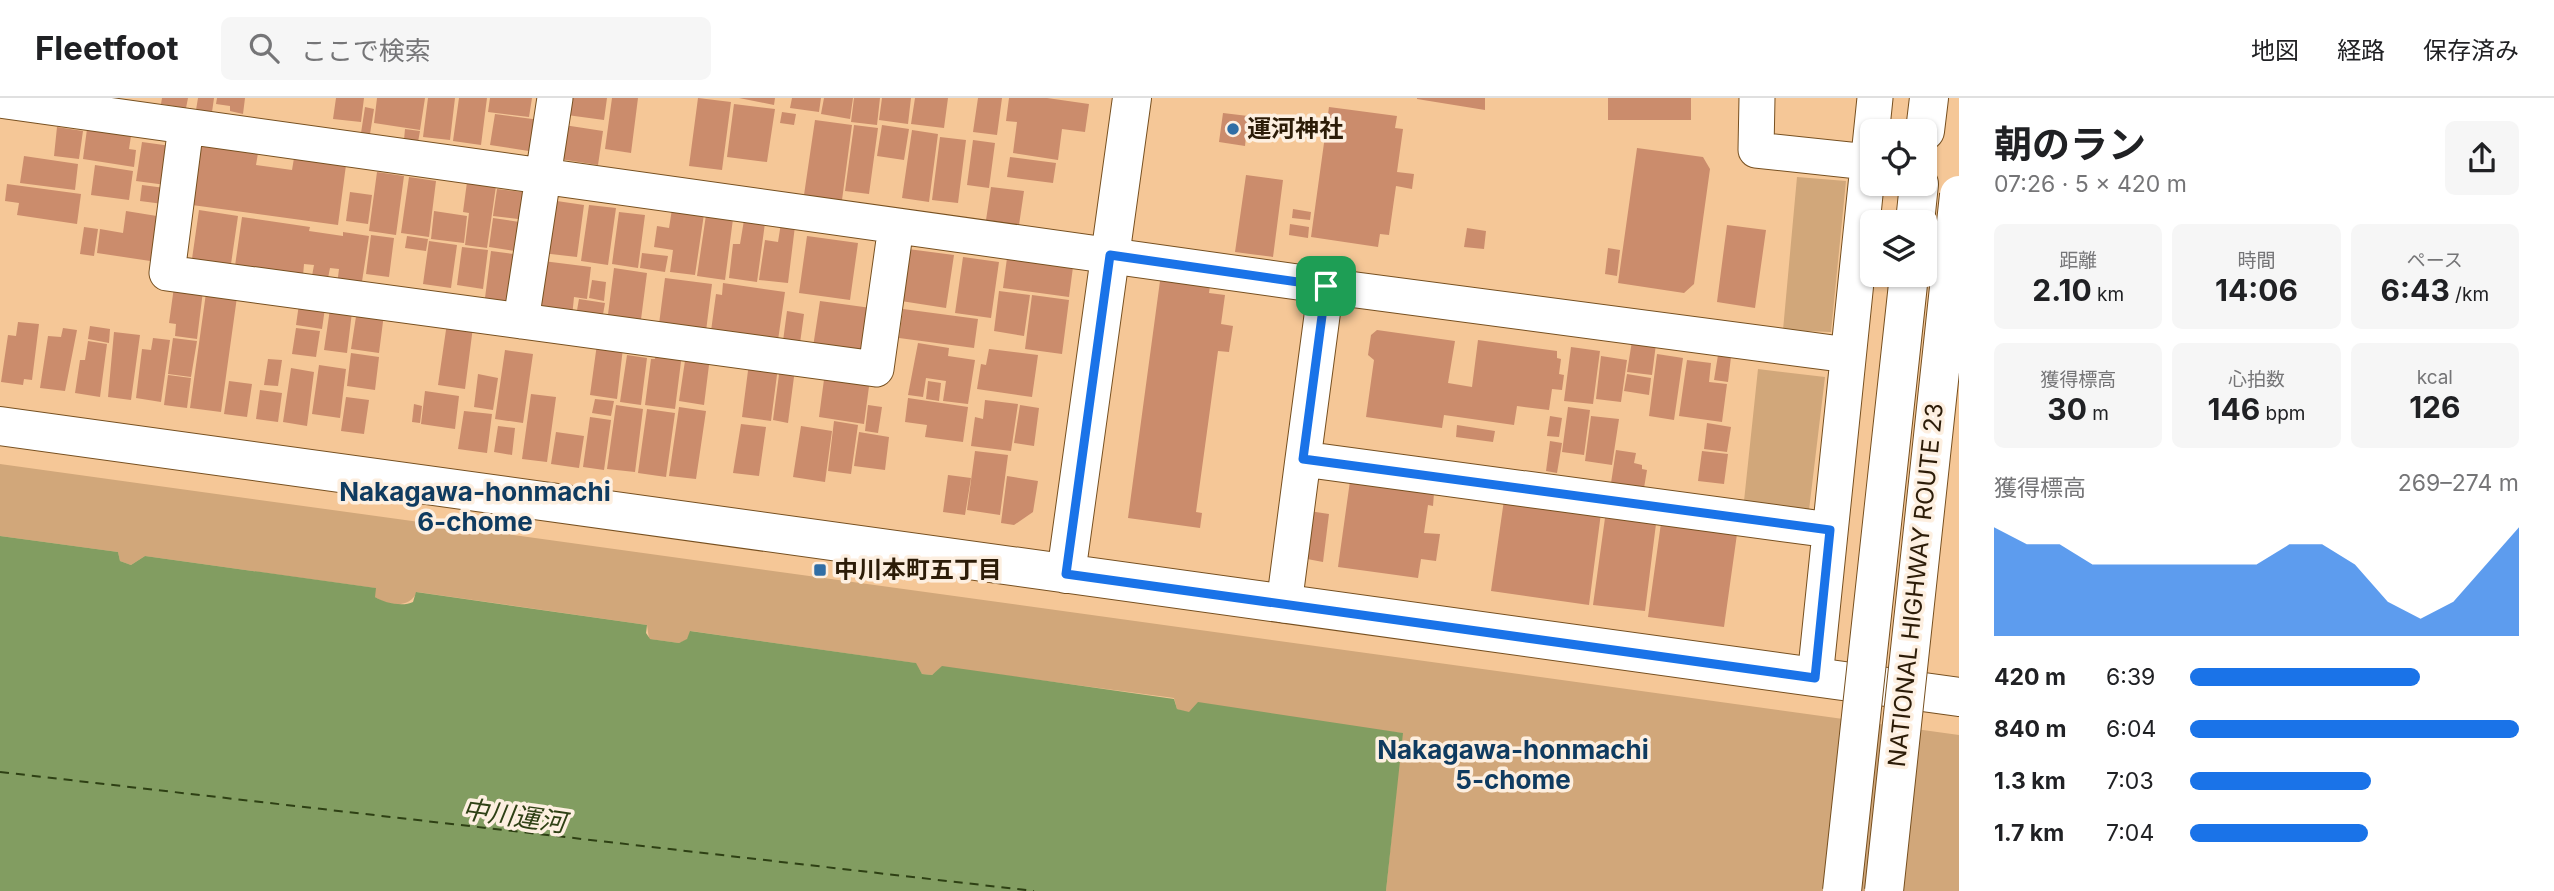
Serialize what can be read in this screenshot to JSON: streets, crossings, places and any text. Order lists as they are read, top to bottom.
{
  "streets": {
    "main road": ["NATIONAL HIGHWAY ROUTE 23"]
  },
  "districts": ["Nakagawa-honmachi 6-chome", "Nakagawa-honmachi 5-chome"],
  "water": ["中川運河"],
  "places": {
    "other": ["運河神社"],
    "transit": ["中川本町五丁目"]
  },
  "page": {
    "header": "Fleetfoot",
    "search": "ここで検索",
    "nav": ["地図", "経路", "保存済み"],
    "heading": ["朝のラン", "07:26 · 5 × 420 m"],
    "stats": [
      ["距離", "2.10 km"],
      ["時間", "14:06"],
      ["ペース", "6:43 /km"],
      ["獲得標高", "30 m"],
      ["心拍数", "146 bpm"],
      ["kcal", "126"]
    ],
    "chart": ["獲得標高", "269–274 m"],
    "list": [
      {
        "name": "420 m",
        "note": "6:39"
      },
      {
        "name": "840 m",
        "note": "6:04"
      },
      {
        "name": "1.3 km",
        "note": "7:03"
      },
      {
        "name": "1.7 km",
        "note": "7:04"
      }
    ]
  }
}
